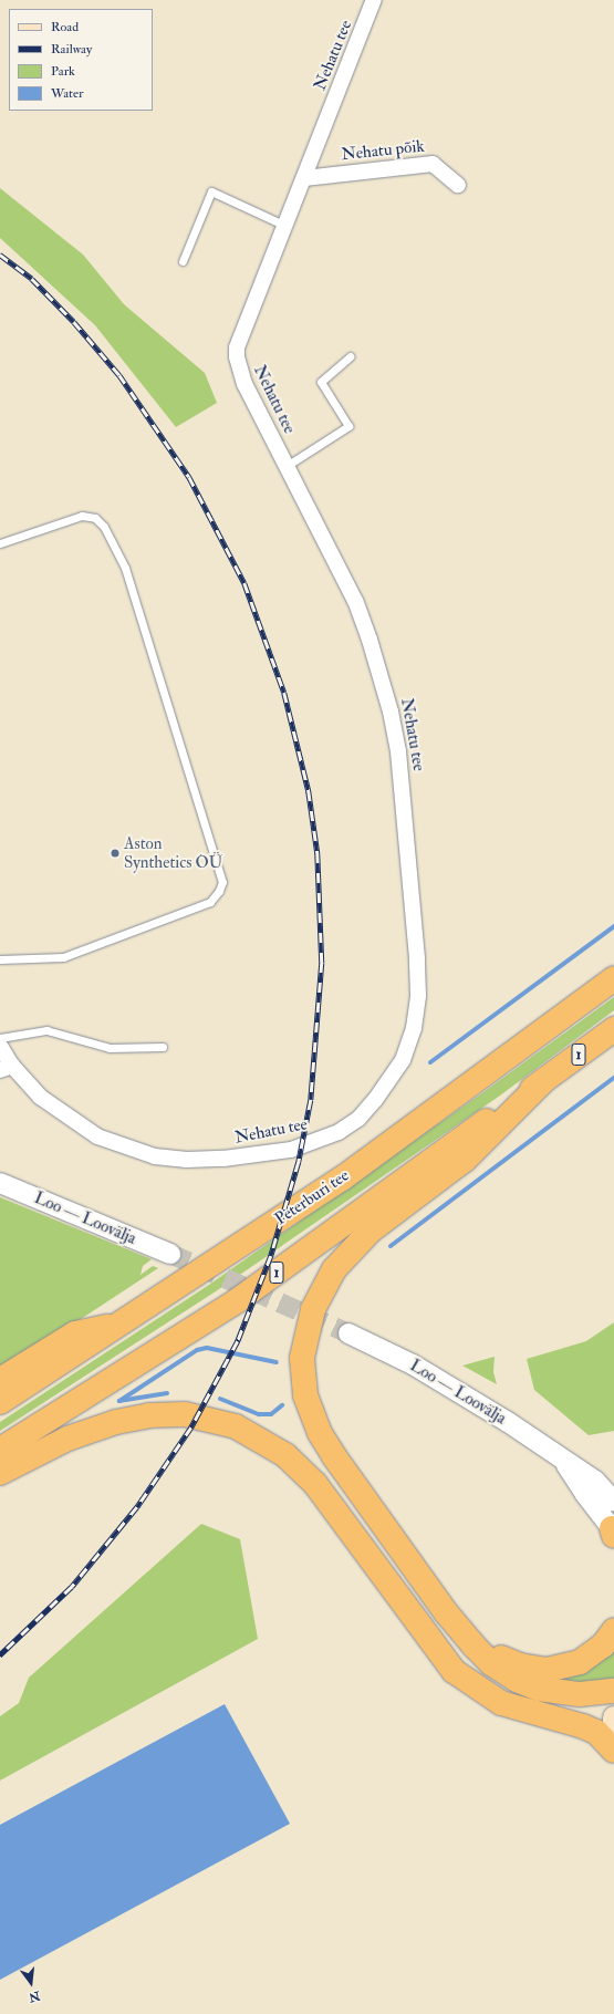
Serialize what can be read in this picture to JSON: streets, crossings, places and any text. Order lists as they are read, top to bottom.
{
  "streets": {
    "highway": ["1", "Peterburi tee"],
    "street": ["Nehatu tee", "Nehatu põik", "Loo — Loovälja"]
  },
  "crossings": [
    ["Nehatu tee", "Nehatu põik"]
  ],
  "places": ["Aston Synthetics OÜ"],
  "legend": [
    "Road",
    "Railway",
    "Park",
    "Water"
  ],
  "north": "bottom"
}
